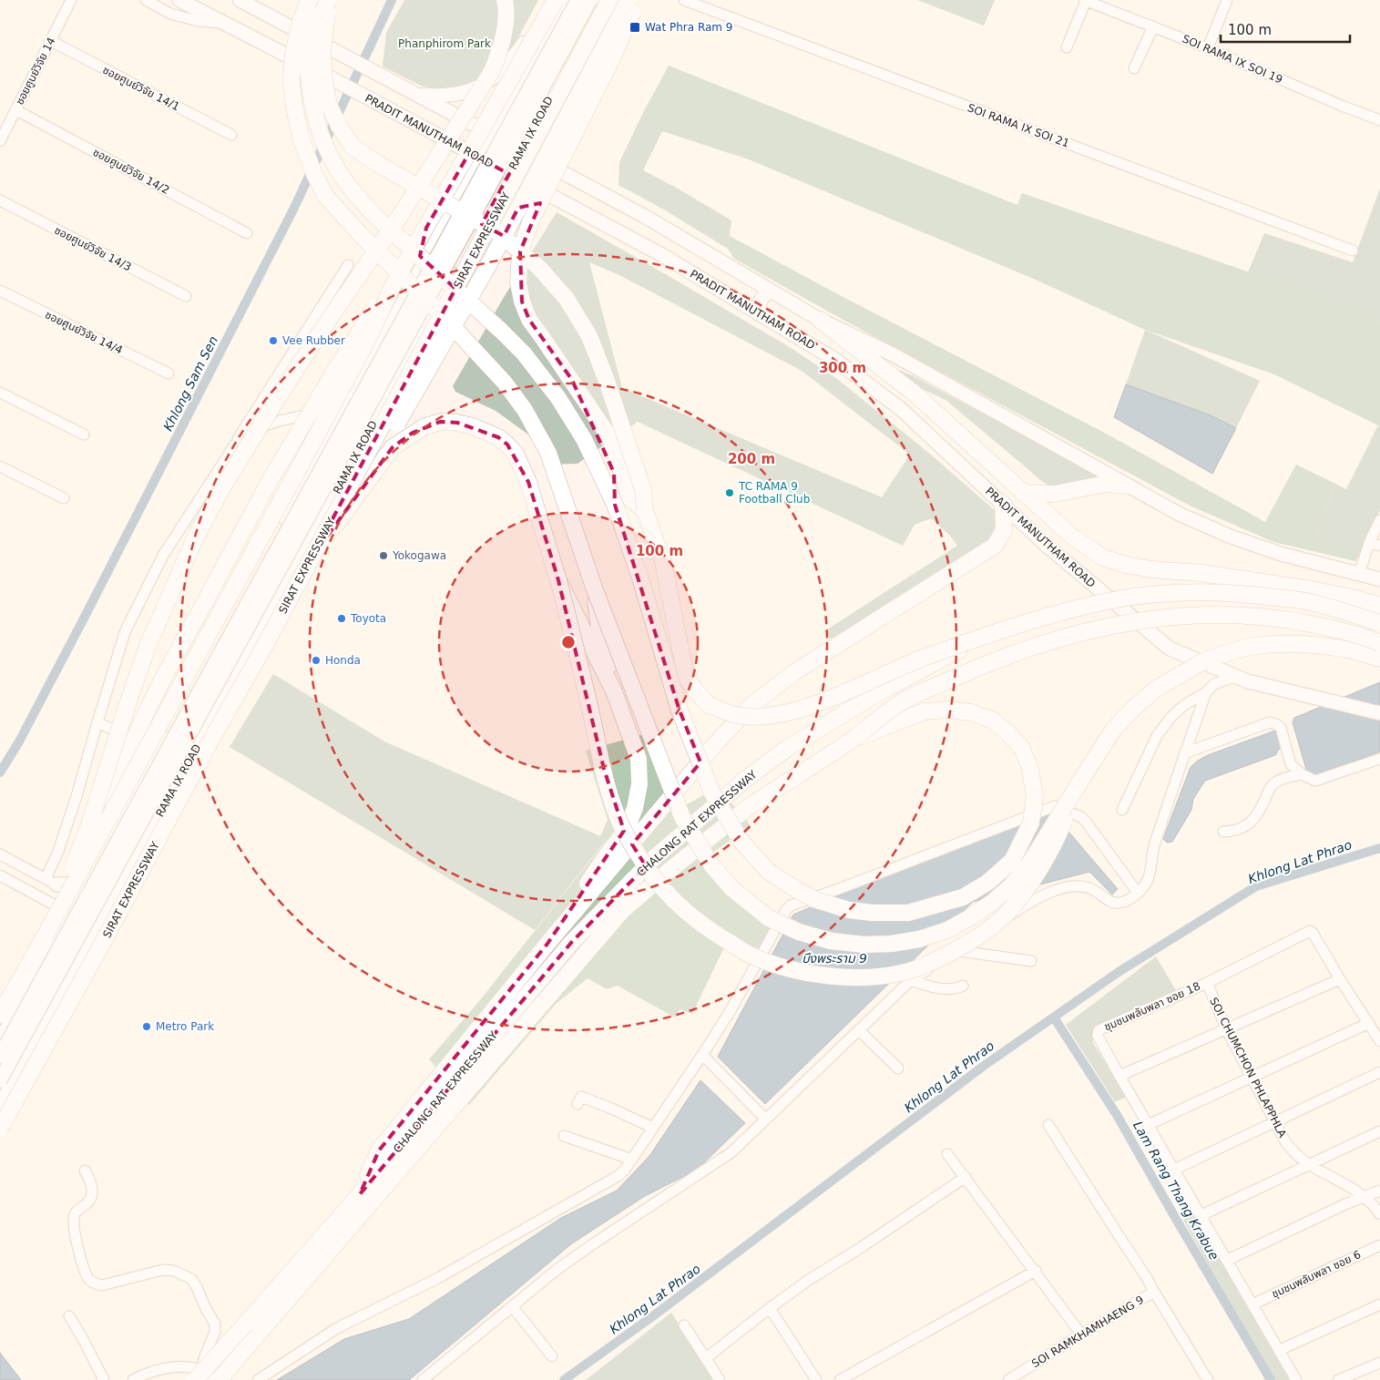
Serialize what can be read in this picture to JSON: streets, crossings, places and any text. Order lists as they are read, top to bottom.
{
  "streets": {
    "highway": ["SIRAT EXPRESSWAY", "CHALONG RAT EXPRESSWAY"],
    "main road": ["PRADIT MANUTHAM ROAD", "RAMA IX ROAD"],
    "street": [
      "SOI RAMA IX SOI 19",
      "ซอยศูนย์วิจัย 14",
      "ซอยศูนย์วิจัย 14/1",
      "SOI RAMA IX SOI 21",
      "ซอยศูนย์วิจัย 14/2",
      "ซอยศูนย์วิจัย 14/3",
      "ซอยศูนย์วิจัย 14/4",
      "ชุมชนพลับพลา ซอย 18",
      "SOI CHUMCHON PHLAPPHLA",
      "ชุมชนพลับพลา ซอย 6",
      "SOI RAMKHAMHAENG 9"
    ]
  },
  "crossings": [
    ["ซอยศูนย์วิจัย 14", "ซอยศูนย์วิจัย 14/1"],
    ["ซอยศูนย์วิจัย 14", "ซอยศูนย์วิจัย 14/2"],
    ["PRADIT MANUTHAM ROAD", "RAMA IX ROAD"],
    ["ชุมชนพลับพลา ซอย 18", "SOI CHUMCHON PHLAPPHLA"]
  ],
  "water": [
    "Khlong Sam Sen",
    "Khlong Lat Phrao",
    "บึงพระราม 9",
    "Lam Rang Thang Krabue"
  ],
  "parks": ["Phanphirom Park"],
  "places": {
    "transit": ["Wat Phra Ram 9"],
    "other": [
      "Vee Rubber",
      "TC RAMA 9 Football Club",
      "Yokogawa",
      "Toyota",
      "Honda",
      "Metro Park"
    ]
  },
  "scale_bar": "100 m",
  "rings": ["300 m", "200 m", "100 m"]
}
